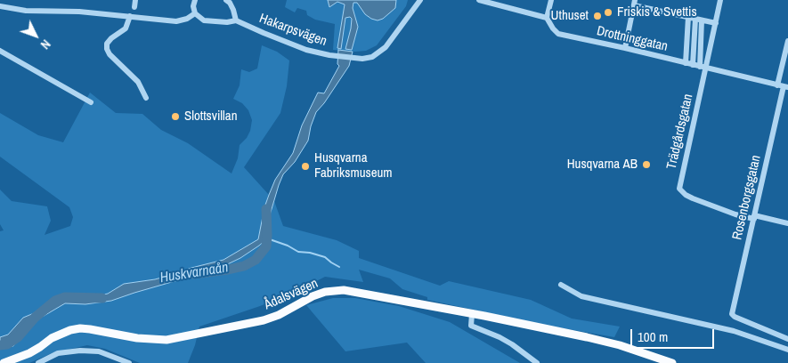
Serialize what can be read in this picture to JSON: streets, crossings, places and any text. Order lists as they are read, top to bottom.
{
  "streets": {
    "main road": ["Ådalsvägen"],
    "street": [
      "Hakarpsvägen",
      "Drottninggatan",
      "Trädgårdsgatan",
      "Rosenborgsgatan"
    ]
  },
  "crossings": [
    ["Drottninggatan", "Trädgårdsgatan"],
    ["Drottninggatan", "Rosenborgsgatan"],
    ["Trädgårdsgatan", "Rosenborgsgatan"]
  ],
  "water": ["Huskvarnaån"],
  "places": [
    "Friskis & Svettis",
    "Uthuset",
    "Slottsvillan",
    "Husqvarna AB",
    "Husqvarna Fabriksmuseum"
  ],
  "scale_bar": "100 m",
  "north": "bottom right"
}
